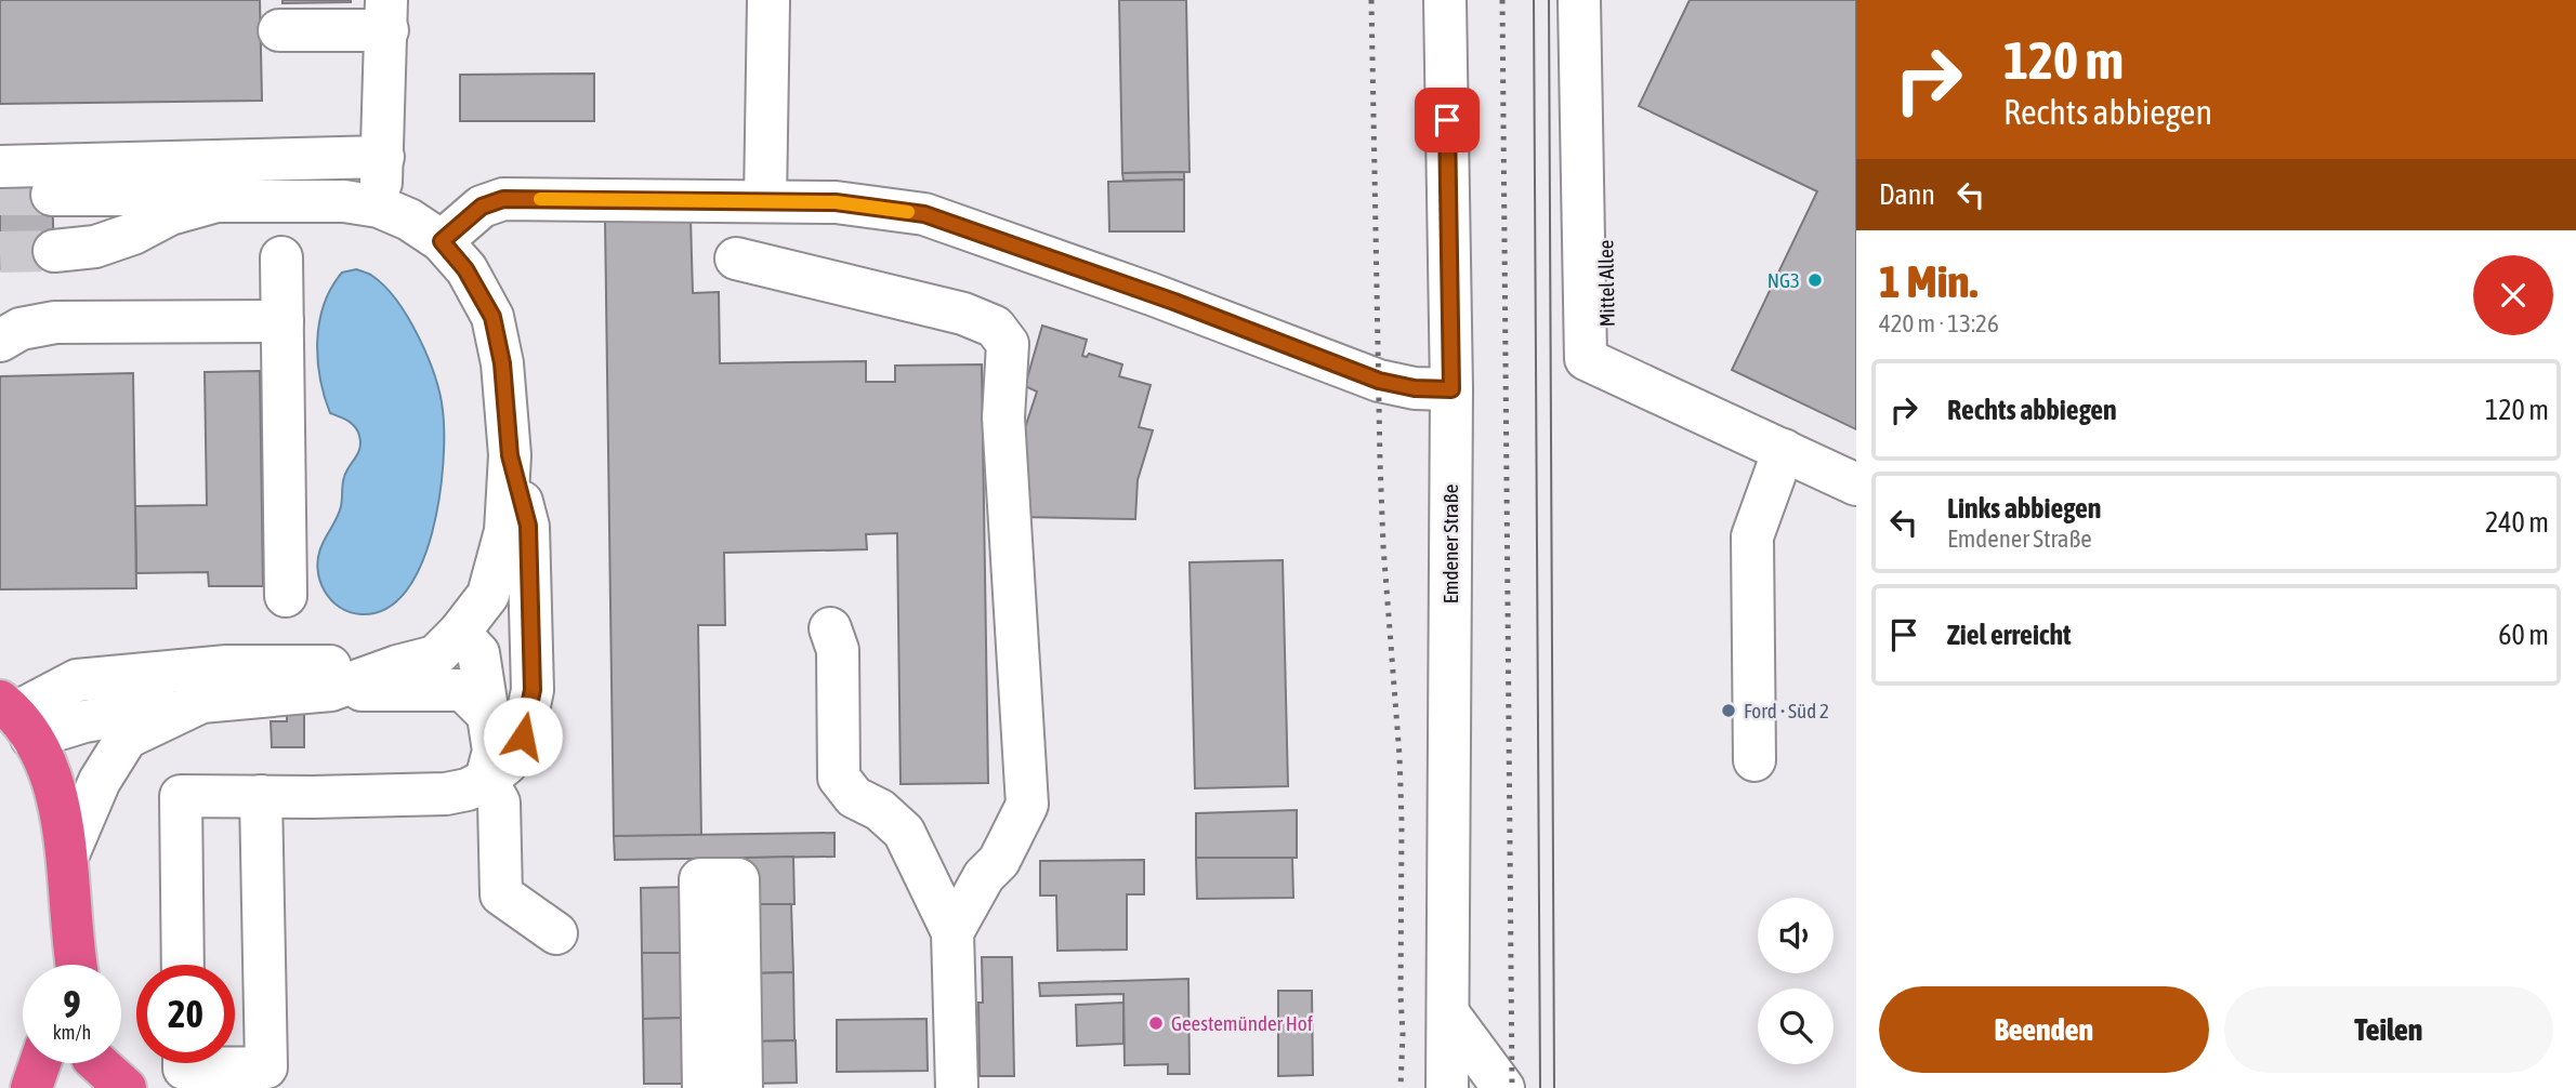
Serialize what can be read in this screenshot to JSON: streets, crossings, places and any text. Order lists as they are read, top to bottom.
{
  "streets": {
    "street": ["Mittel Allee", "Emdener Straße"]
  },
  "places": ["NG3", "Ford • Süd 2", "Geestemünder Hof"],
  "page": {
    "turn": ["120 m", "Rechts abbiegen"],
    "then": "Dann",
    "heading": ["1 Min.", "420 m · 13:26"],
    "list": [
      {
        "name": "Rechts abbiegen",
        "value": "120 m"
      },
      {
        "name": "Links abbiegen",
        "note": "Emdener Straße",
        "value": "240 m"
      },
      {
        "name": "Ziel erreicht",
        "value": "60 m"
      }
    ],
    "speed": "9 km/h",
    "limit": "20",
    "buttons": ["Beenden", "Teilen"]
  }
}
